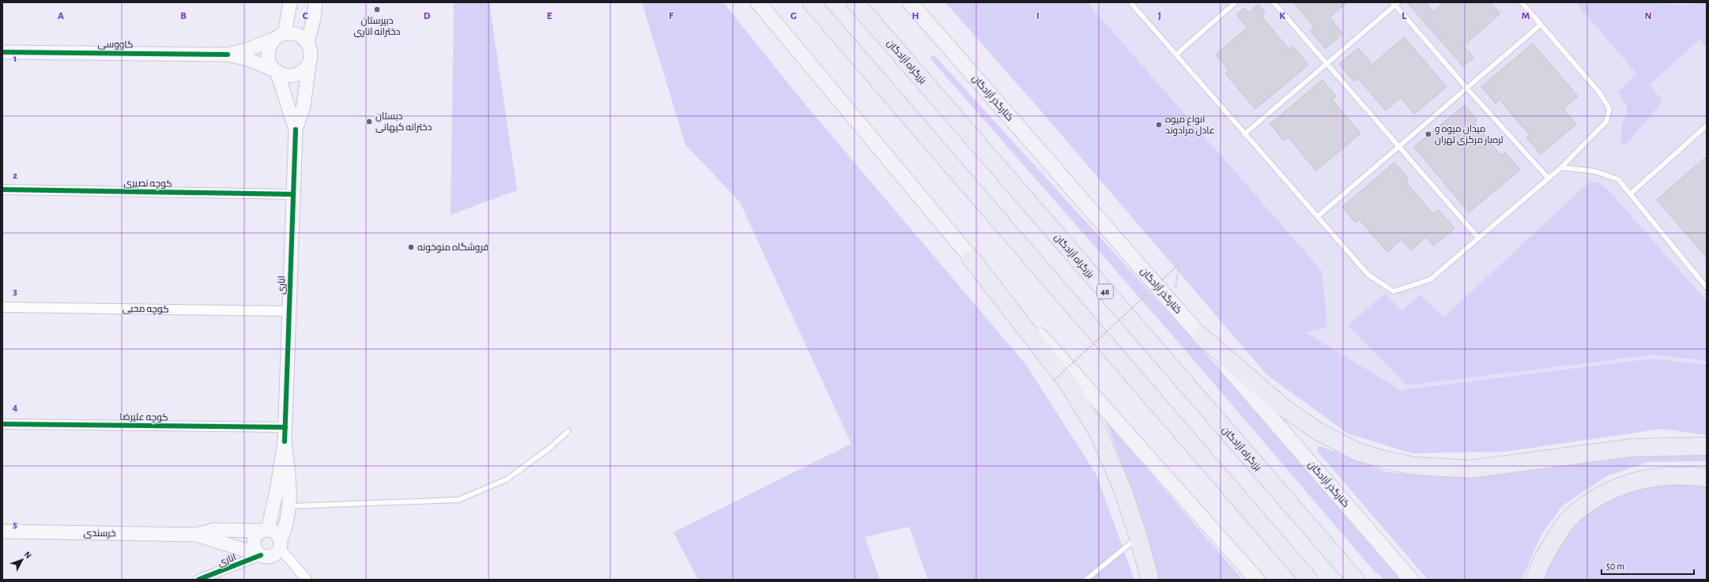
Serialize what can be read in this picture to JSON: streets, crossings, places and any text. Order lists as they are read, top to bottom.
{
  "streets": {
    "highway": ["بزرگراه آزادگان", "48"],
    "main road": ["کنارگذر آزادگان"],
    "street": [
      "کاووسی",
      "کوچه نصیری",
      "اناری",
      "کوچه محبی",
      "کوچه علیرضا",
      "خرسندی"
    ]
  },
  "crossings": [
    ["کوچه نصیری", "اناری"],
    ["اناری", "کوچه محبی"],
    ["اناری", "کوچه علیرضا"]
  ],
  "places": [
    "دبیرستان دخترانه اناری",
    "دبستان دخترانه کیهانی",
    "انواع میوه عادل مرادوند",
    "میدان میوه و تره‌بار مرکزی تهران",
    "فروشگاه منوخونه"
  ],
  "scale_bar": "50 m",
  "north": "top right",
  "grid": {
    "columns": [
      "A",
      "B",
      "C",
      "D",
      "E",
      "F",
      "G",
      "H",
      "I",
      "J",
      "K",
      "L",
      "M",
      "N"
    ],
    "rows": [
      "1",
      "2",
      "3",
      "4",
      "5"
    ]
  }
}
